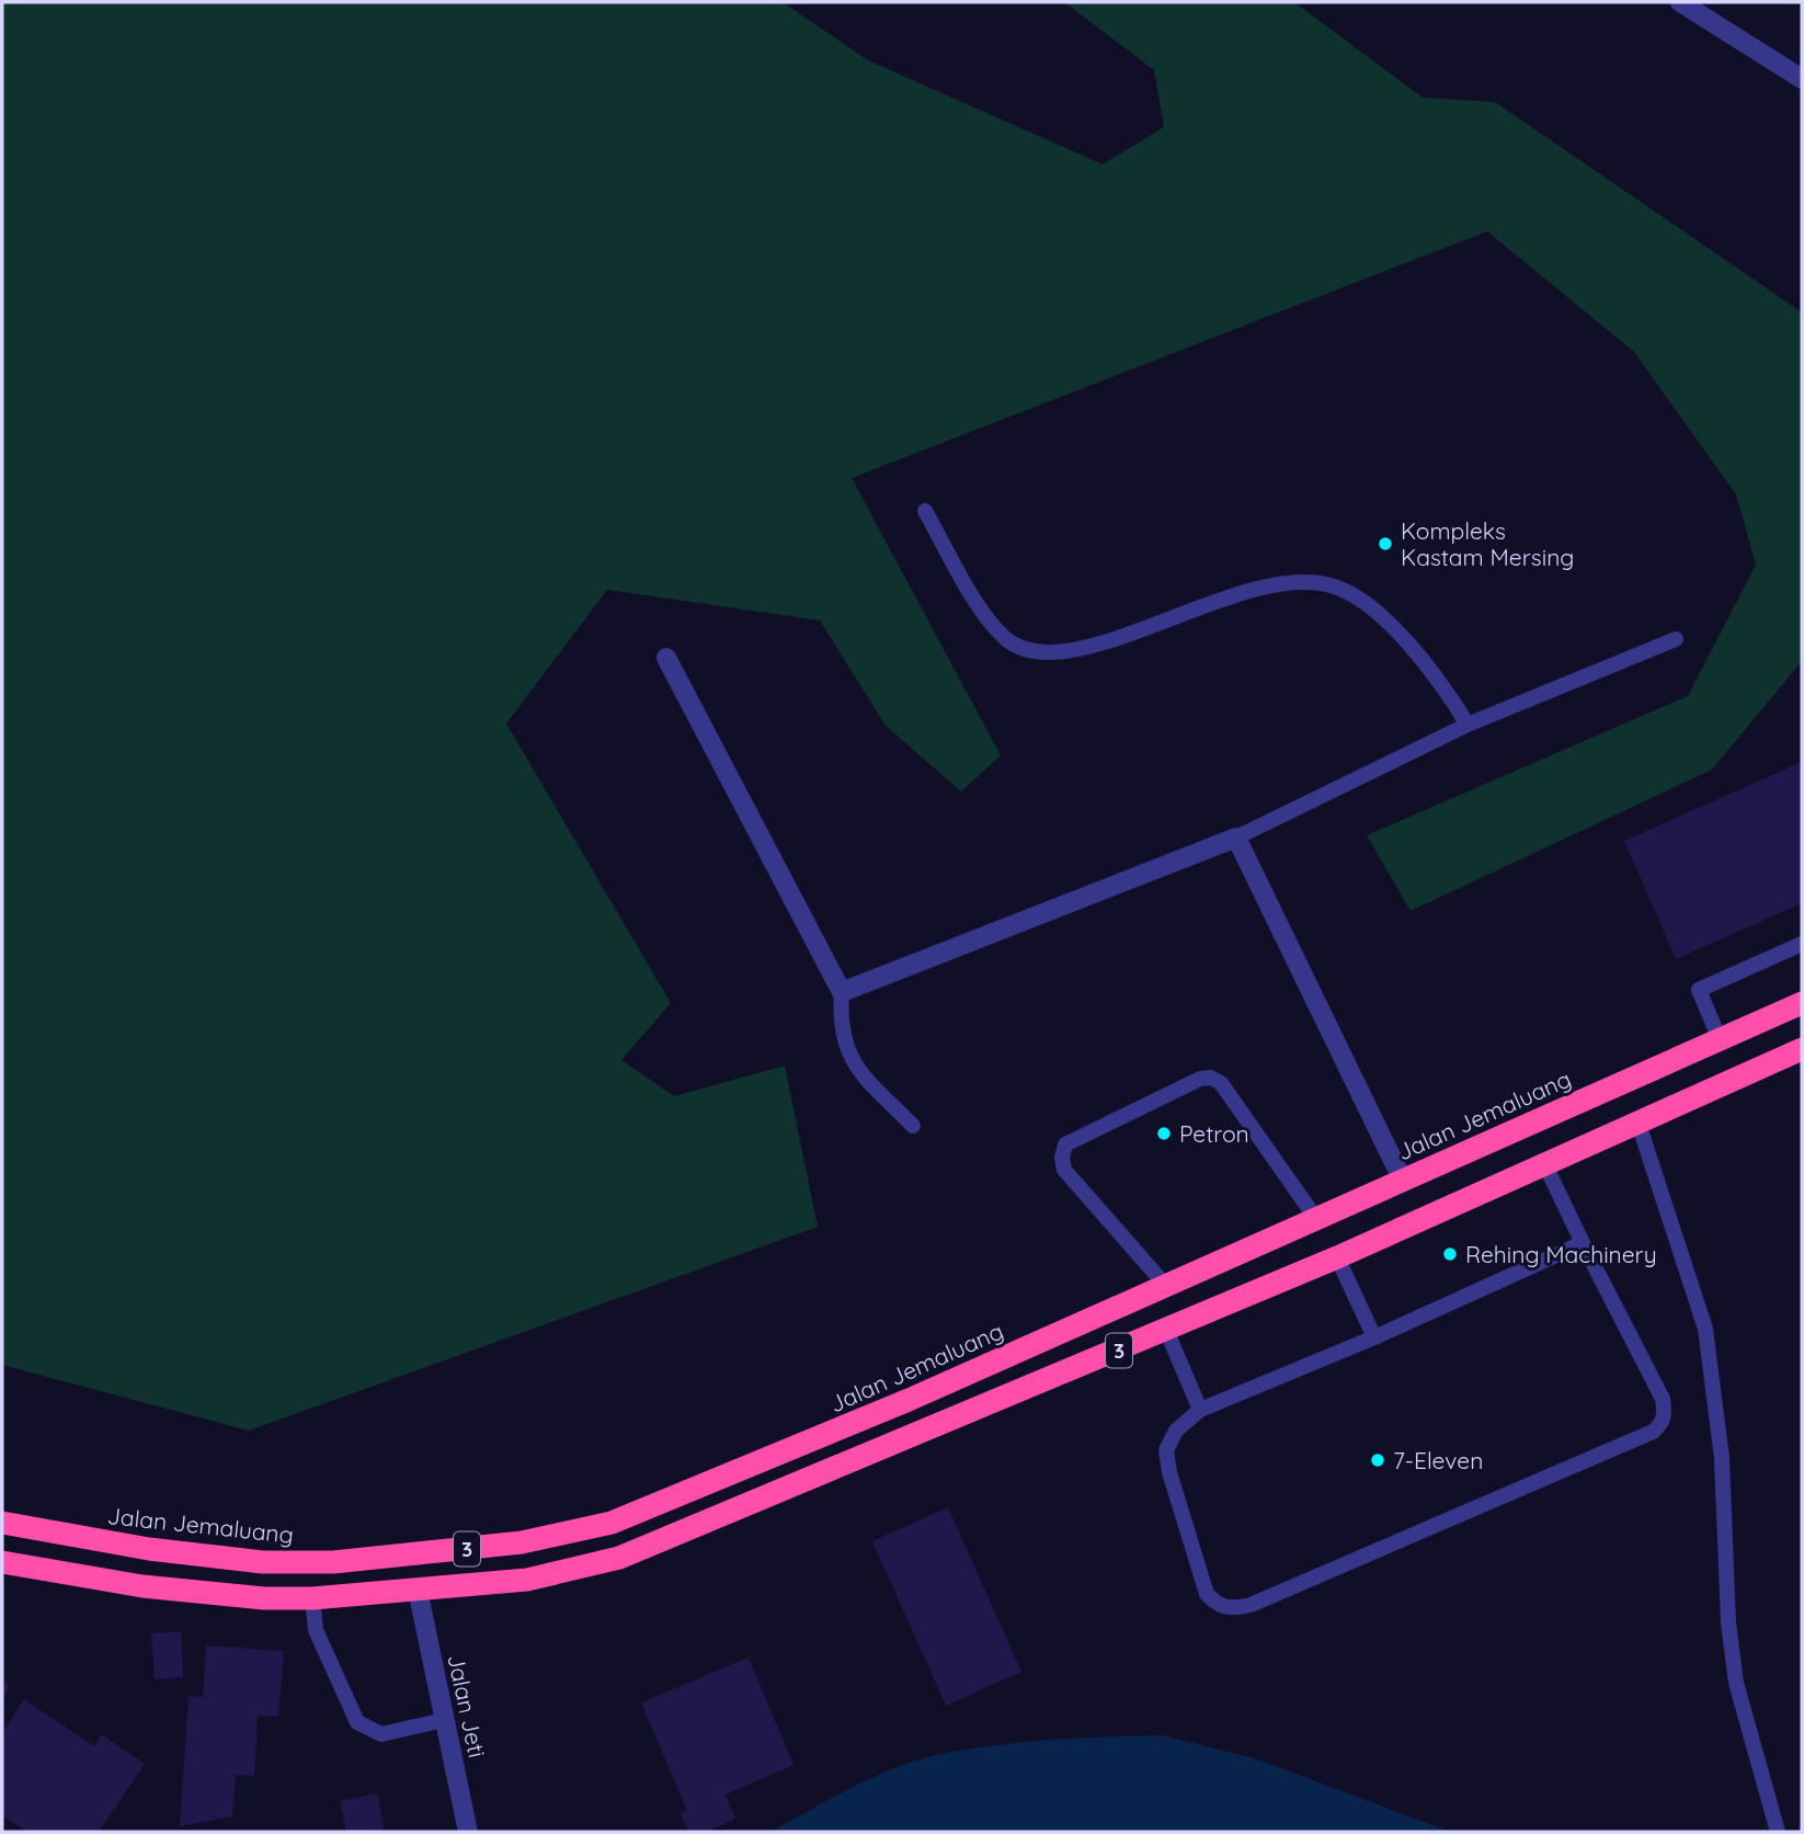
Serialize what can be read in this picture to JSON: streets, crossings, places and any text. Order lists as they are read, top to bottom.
{
  "streets": {
    "highway": ["Jalan Jemaluang", "3"],
    "street": ["Jalan Jeti"]
  },
  "crossings": [
    ["3", "Jalan Jeti"]
  ],
  "places": [
    "Kompleks Kastam Mersing",
    "Petron",
    "Rehing Machinery",
    "7-Eleven"
  ]
}
